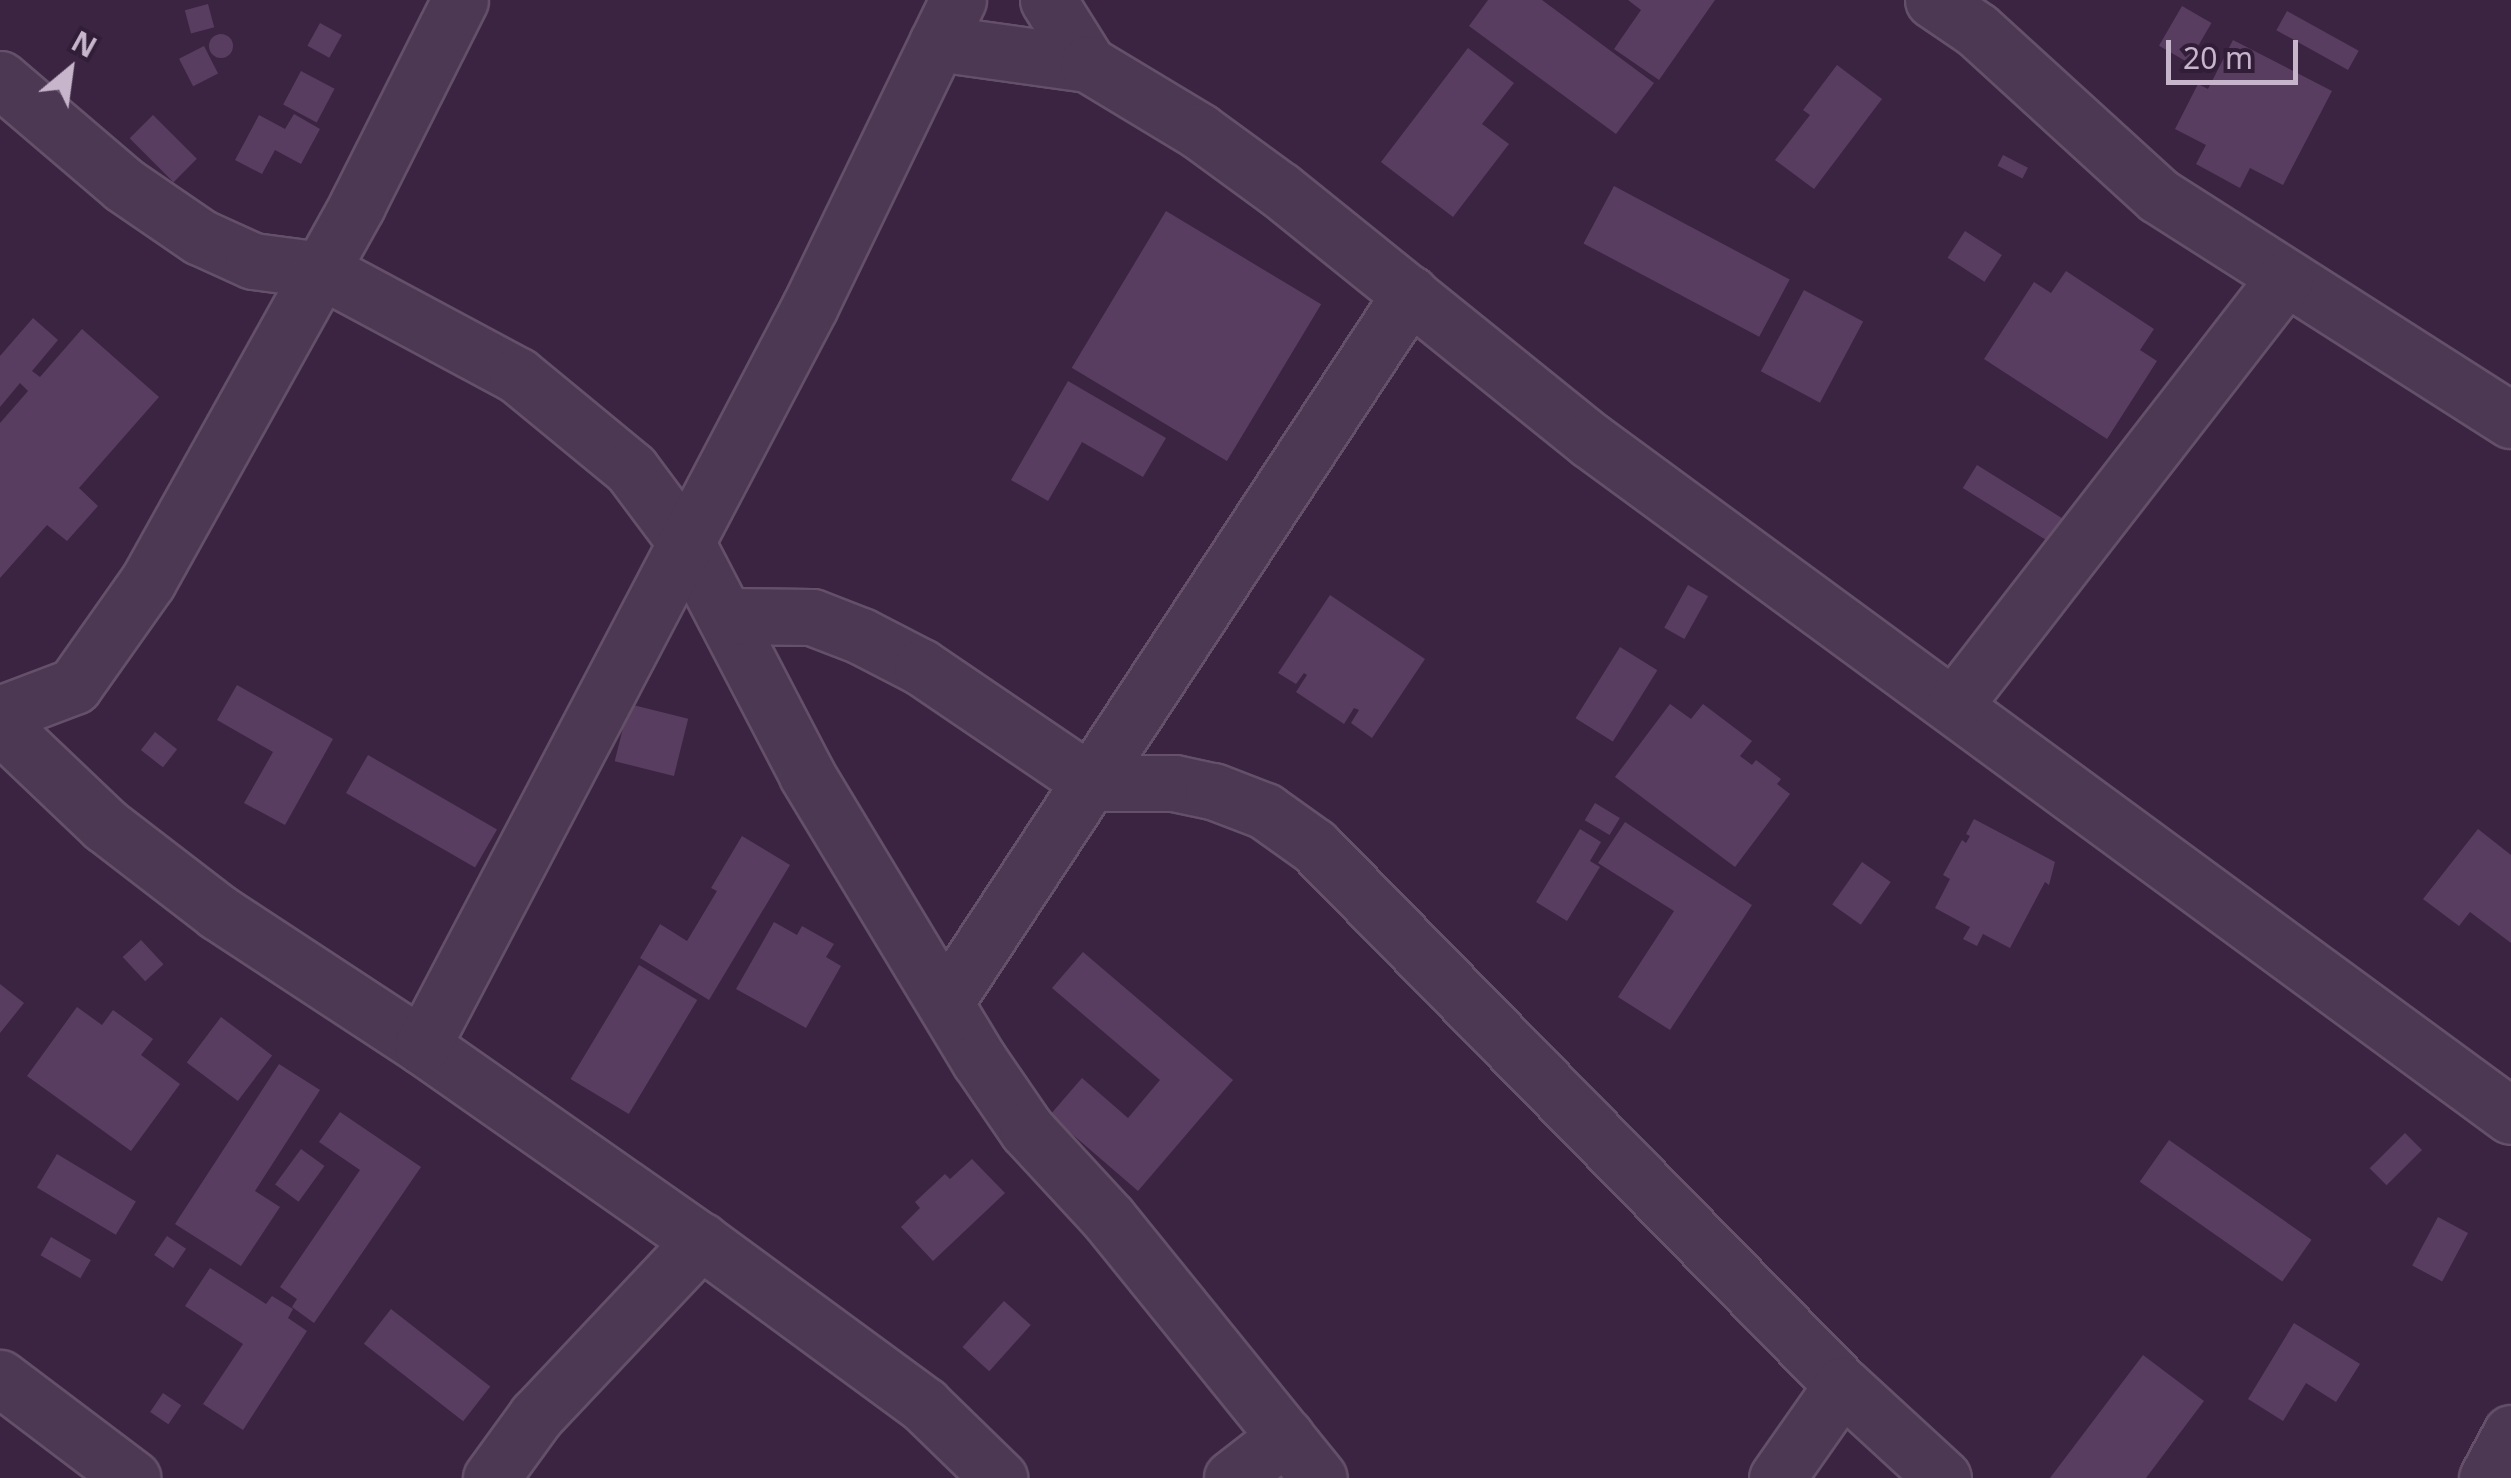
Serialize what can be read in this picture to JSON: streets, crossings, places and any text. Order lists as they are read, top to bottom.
{
  "scale_bar": "20 m",
  "north": "top right"
}
